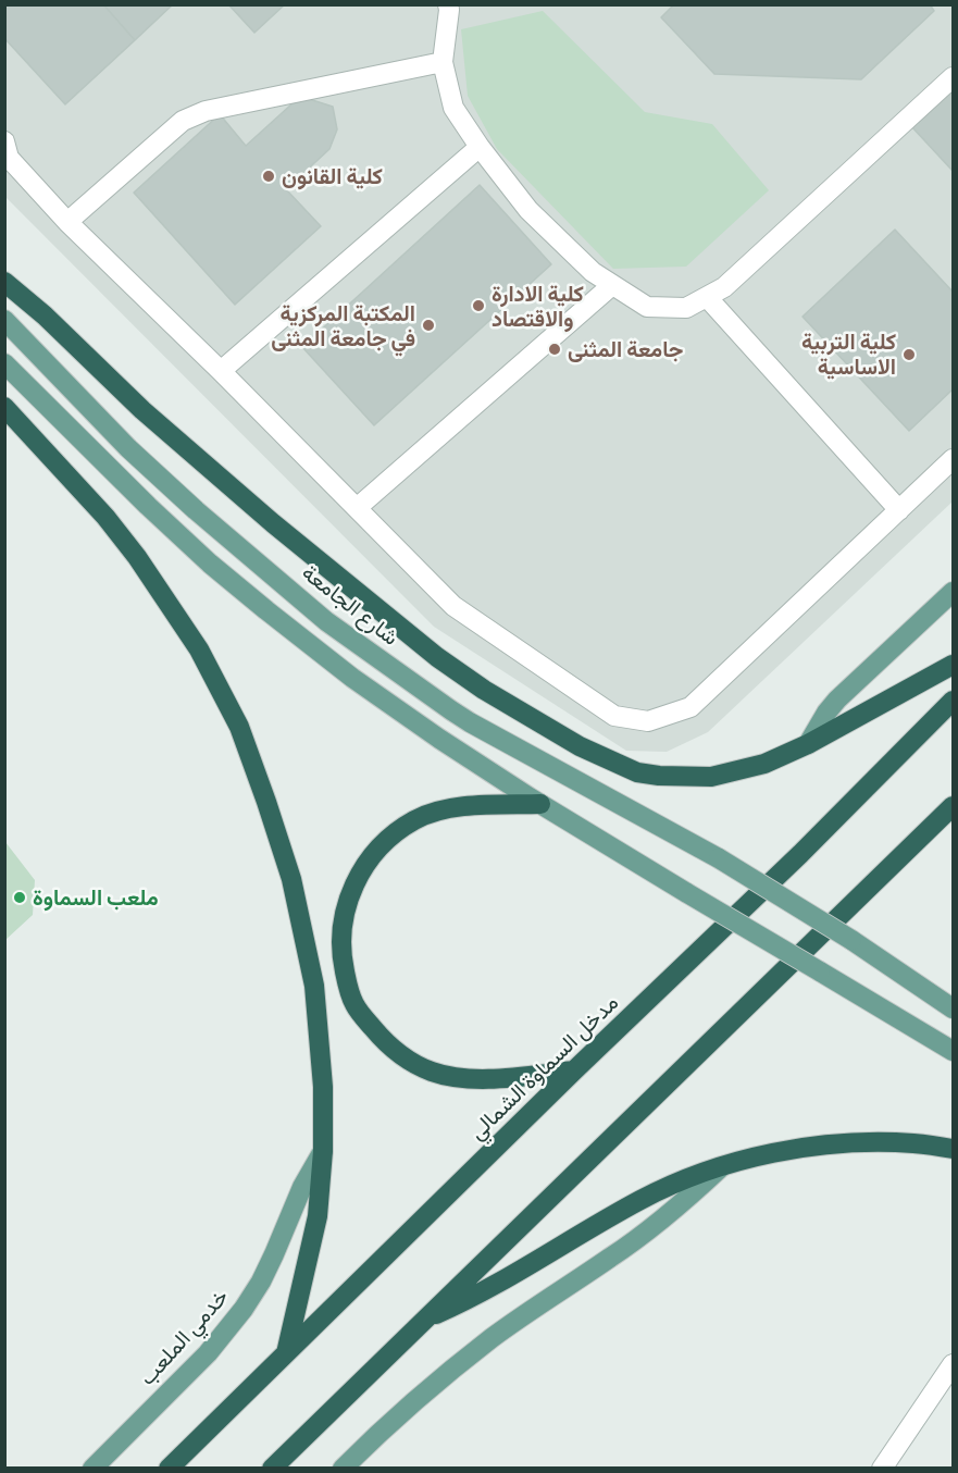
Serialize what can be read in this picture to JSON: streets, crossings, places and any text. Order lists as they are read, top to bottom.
{
  "streets": {
    "highway": ["مدخل السماوة الشمالي"],
    "main road": ["شارع الجامعة", "خدمي الملعب"]
  },
  "places": [
    "كلية القانون",
    "كلية الادارة والاقتصاد",
    "المكتبة المركزية في جامعة المثنى",
    "جامعة المثنى",
    "كلية التربية الاساسية",
    "ملعب السماوة"
  ]
}
